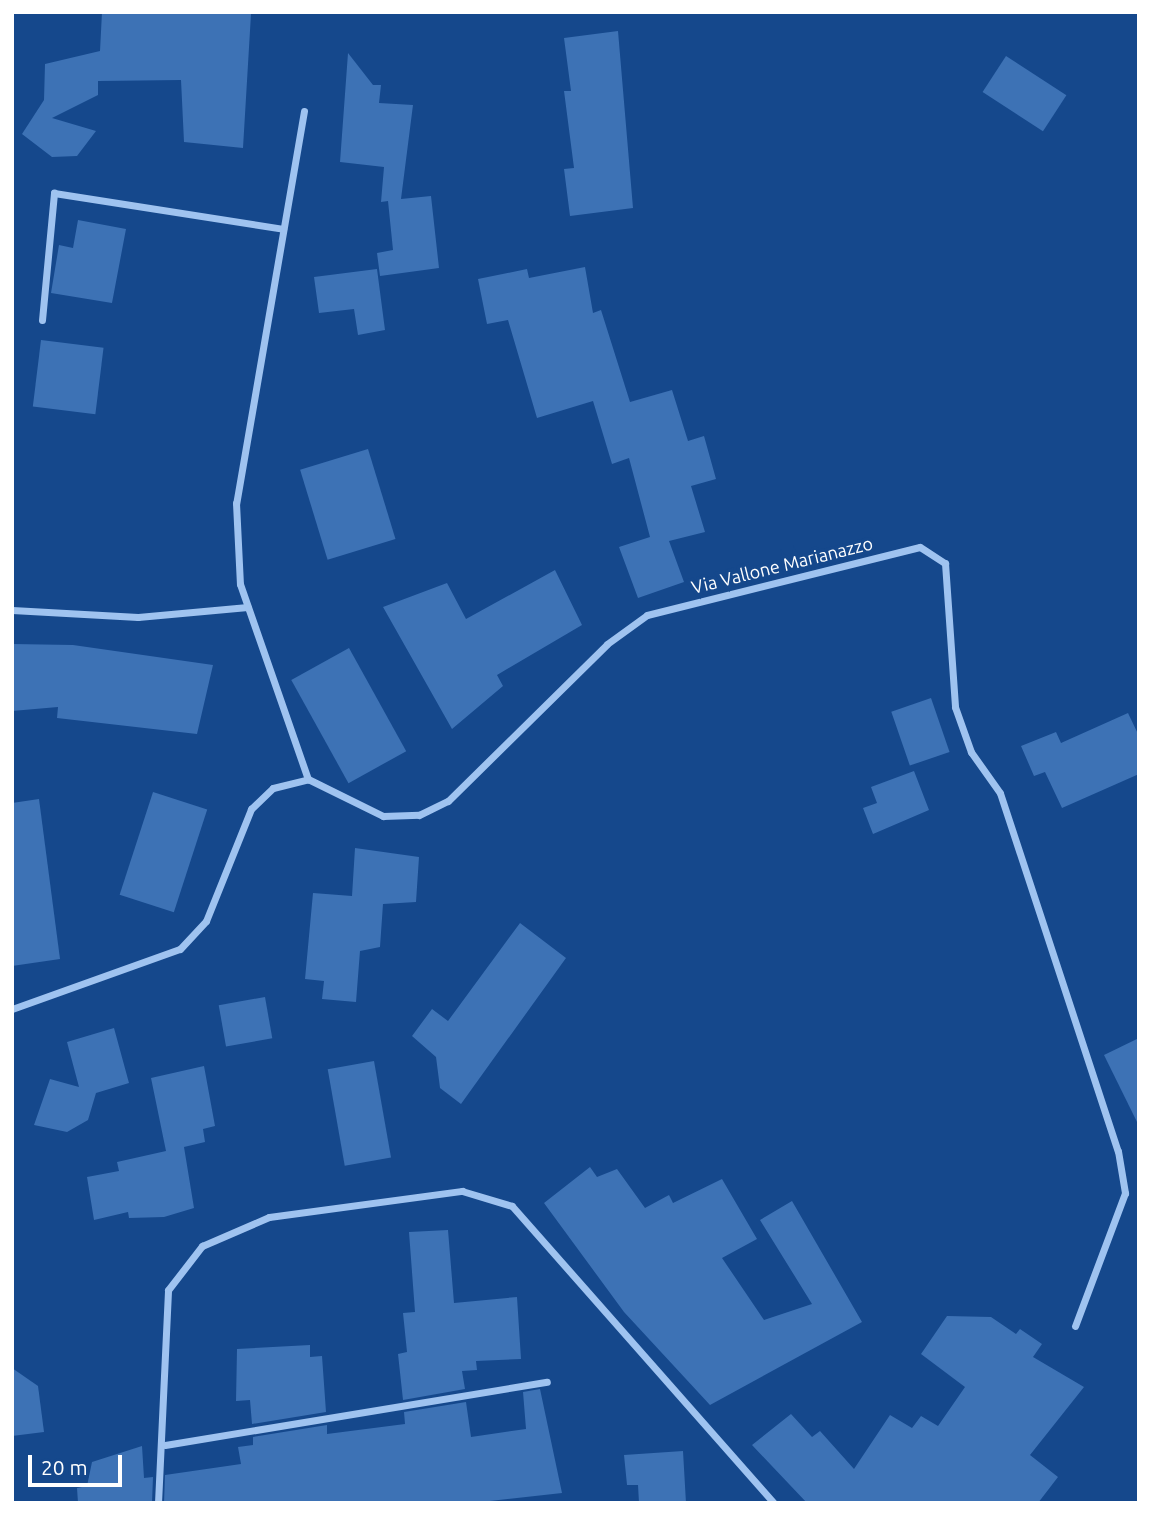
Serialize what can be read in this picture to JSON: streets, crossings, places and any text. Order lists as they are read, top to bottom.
{
  "streets": {
    "street": ["Via Vallone Marianazzo"]
  },
  "scale_bar": "20 m"
}
